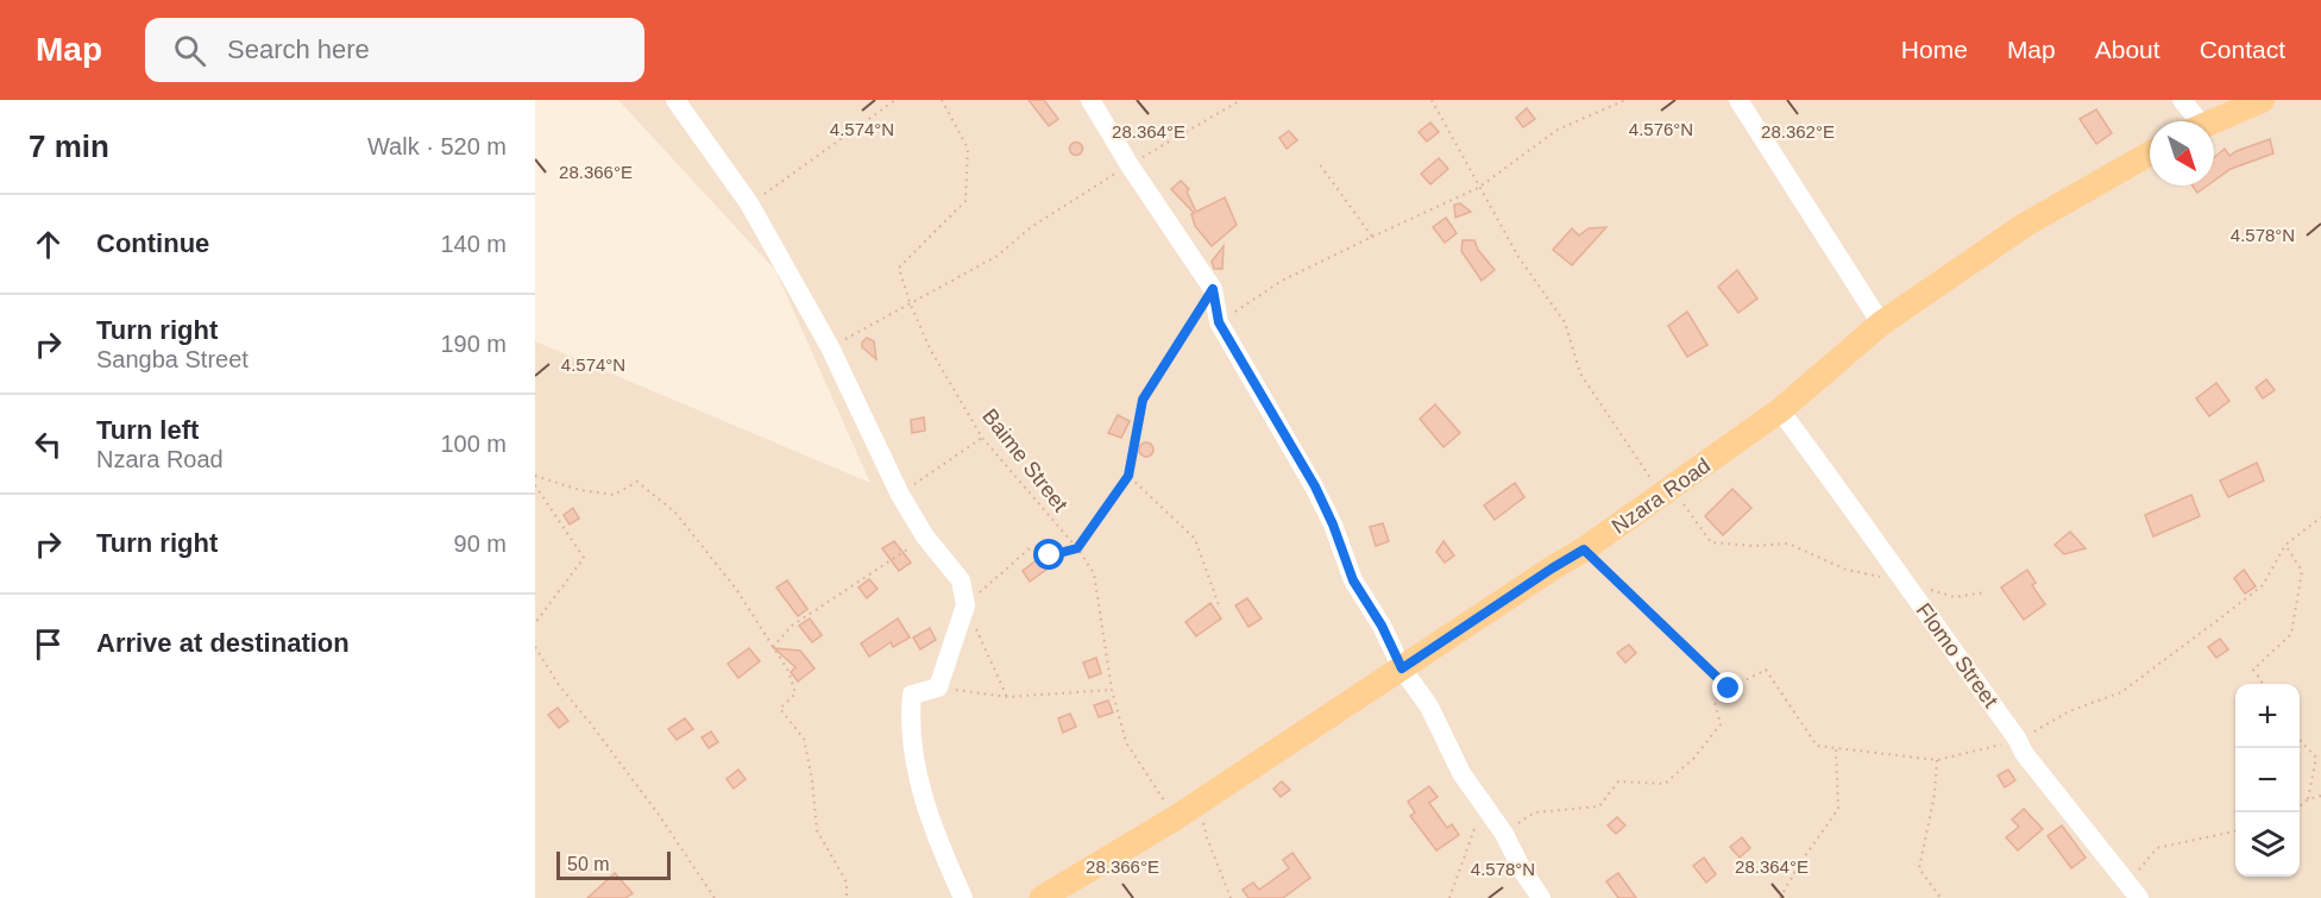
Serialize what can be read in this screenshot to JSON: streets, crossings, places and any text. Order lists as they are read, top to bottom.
{
  "streets": {
    "main road": ["Nzara Road"],
    "street": ["Flomo Street"],
    "path": ["Baime Street"]
  },
  "crossings": [
    ["Baime Street", "Nzara Road"],
    ["Nzara Road", "Flomo Street"]
  ],
  "scale_bar": "50 m",
  "north": "bottom right",
  "page": {
    "header": "Map",
    "search": "Search here",
    "nav": [
      "Home",
      "Map",
      "About",
      "Contact"
    ],
    "heading": ["7 min", "Walk · 520 m"],
    "list": [
      ["Continue", "140 m"],
      ["Turn right", "Sangba Street", "190 m"],
      ["Turn left", "Nzara Road", "100 m"],
      ["Turn right", "90 m"],
      "Arrive at destination"
    ],
    "map_buttons": ["+", "−"],
    "scale": "50 m"
  },
  "coordinates": [
    "4.576°N",
    "4.574°N",
    "28.364°E",
    "28.362°E",
    "28.366°E",
    "4.578°N"
  ]
}
